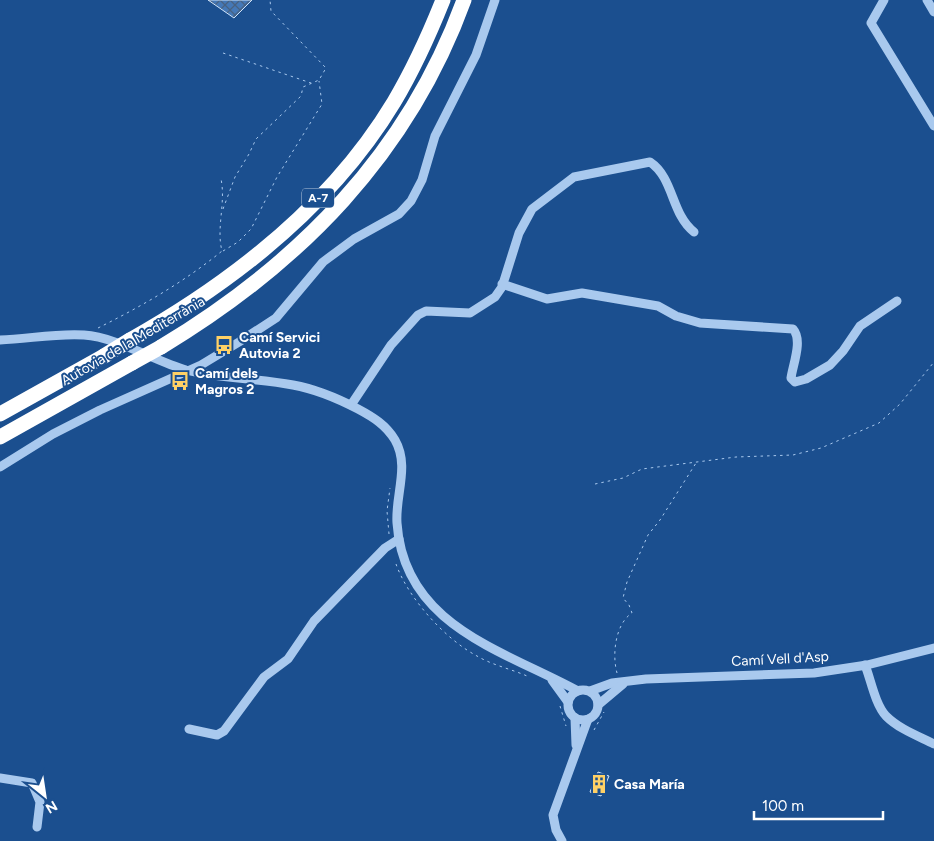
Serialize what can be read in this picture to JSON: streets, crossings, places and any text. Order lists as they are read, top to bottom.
{
  "streets": {
    "highway": ["A-7", "Autovia de la Mediterrània"],
    "street": ["Camí Vell d'Asp"]
  },
  "places": {
    "bus stop": ["Camí Servici Autovia 2", "Camí dels Magros 2"],
    "building": ["Casa María"]
  },
  "scale_bar": "100 m",
  "north": "bottom right"
}
